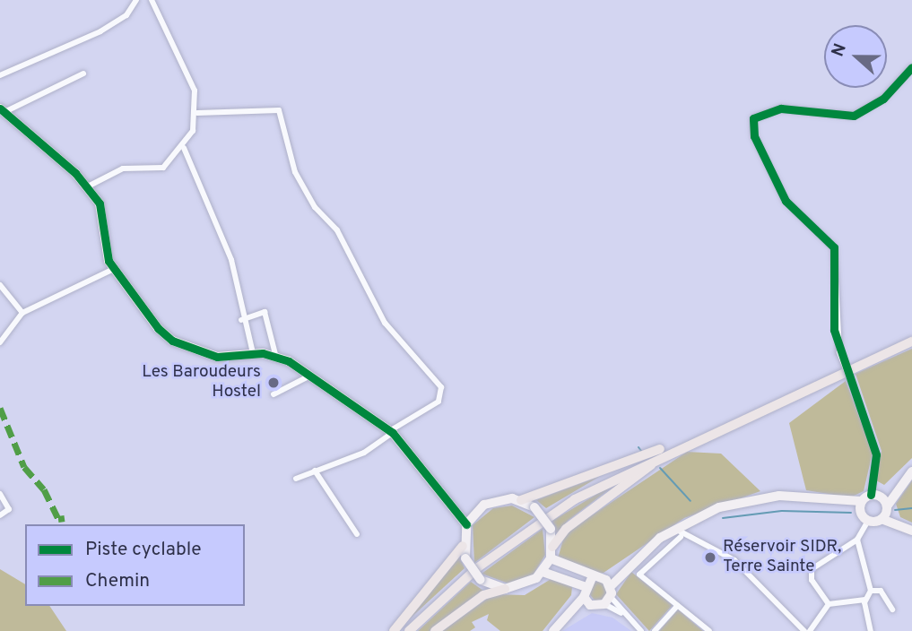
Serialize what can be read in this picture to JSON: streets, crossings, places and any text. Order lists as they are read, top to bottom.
{
  "places": ["Les Baroudeurs Hostel", "Réservoir SIDR, Terre Sainte"],
  "legend": ["Piste cyclable", "Chemin"],
  "north": "left"
}
